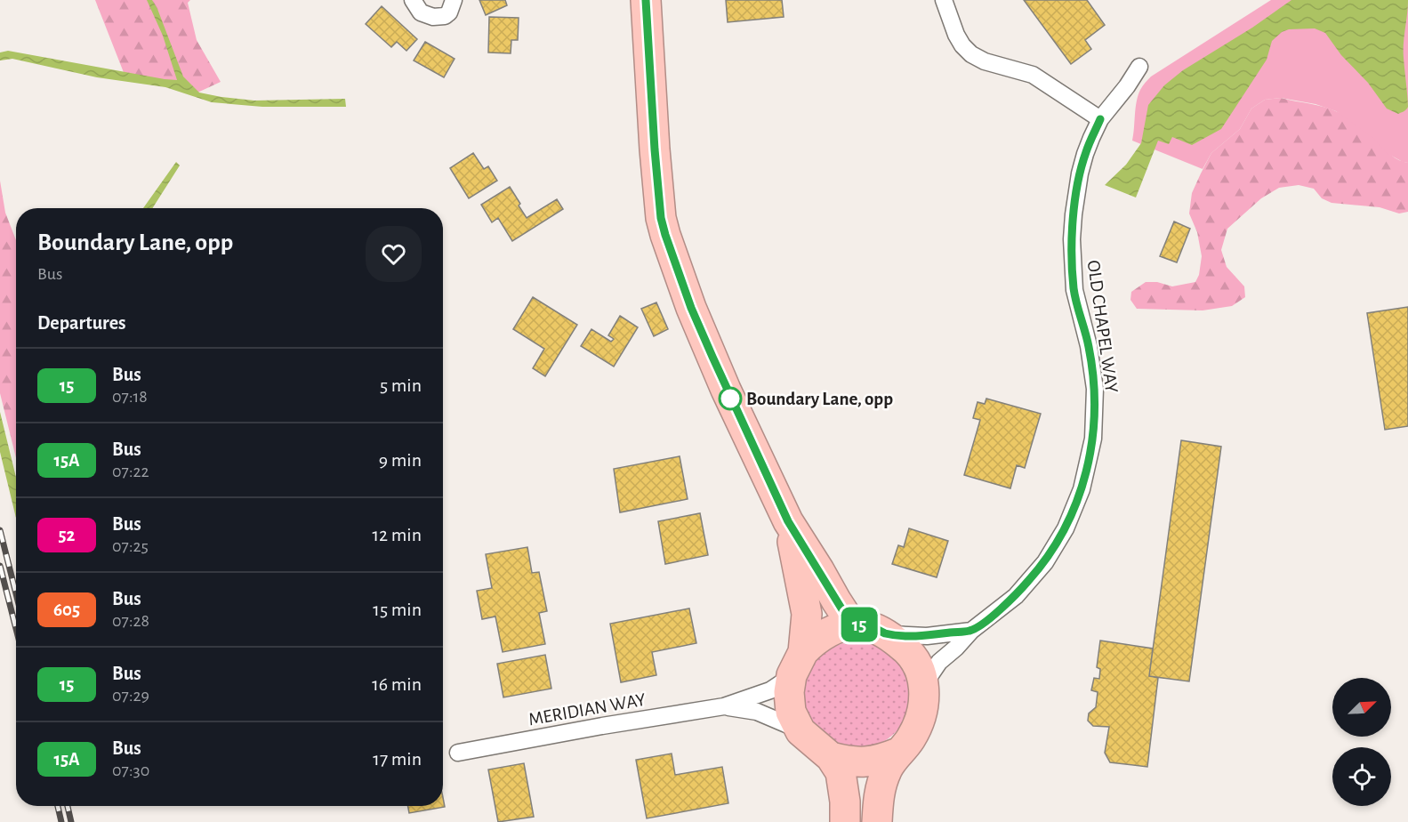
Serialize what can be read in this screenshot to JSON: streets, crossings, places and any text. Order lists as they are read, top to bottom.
{
  "streets": {
    "street": ["OLD CHAPEL WAY", "MERIDIAN WAY"]
  },
  "crossings": [
    ["OLD CHAPEL WAY", "MERIDIAN WAY"]
  ],
  "places": ["Boundary Lane, opp"],
  "lines": ["bus line 15"],
  "north": "top right",
  "page": {
    "on_map": "15",
    "heading": [
      ["Boundary Lane, opp", "Bus"],
      "Departures"
    ],
    "list": [
      {
        "mark": "15",
        "name": "Bus",
        "note": "07:18",
        "value": "5 min"
      },
      {
        "mark": "15A",
        "name": "Bus",
        "note": "07:22",
        "value": "9 min"
      },
      {
        "mark": "52",
        "name": "Bus",
        "note": "07:25",
        "value": "12 min"
      },
      {
        "mark": "605",
        "name": "Bus",
        "note": "07:28",
        "value": "15 min"
      },
      {
        "mark": "15",
        "name": "Bus",
        "note": "07:29",
        "value": "16 min"
      },
      {
        "mark": "15A",
        "name": "Bus",
        "note": "07:30",
        "value": "17 min"
      }
    ]
  }
}
